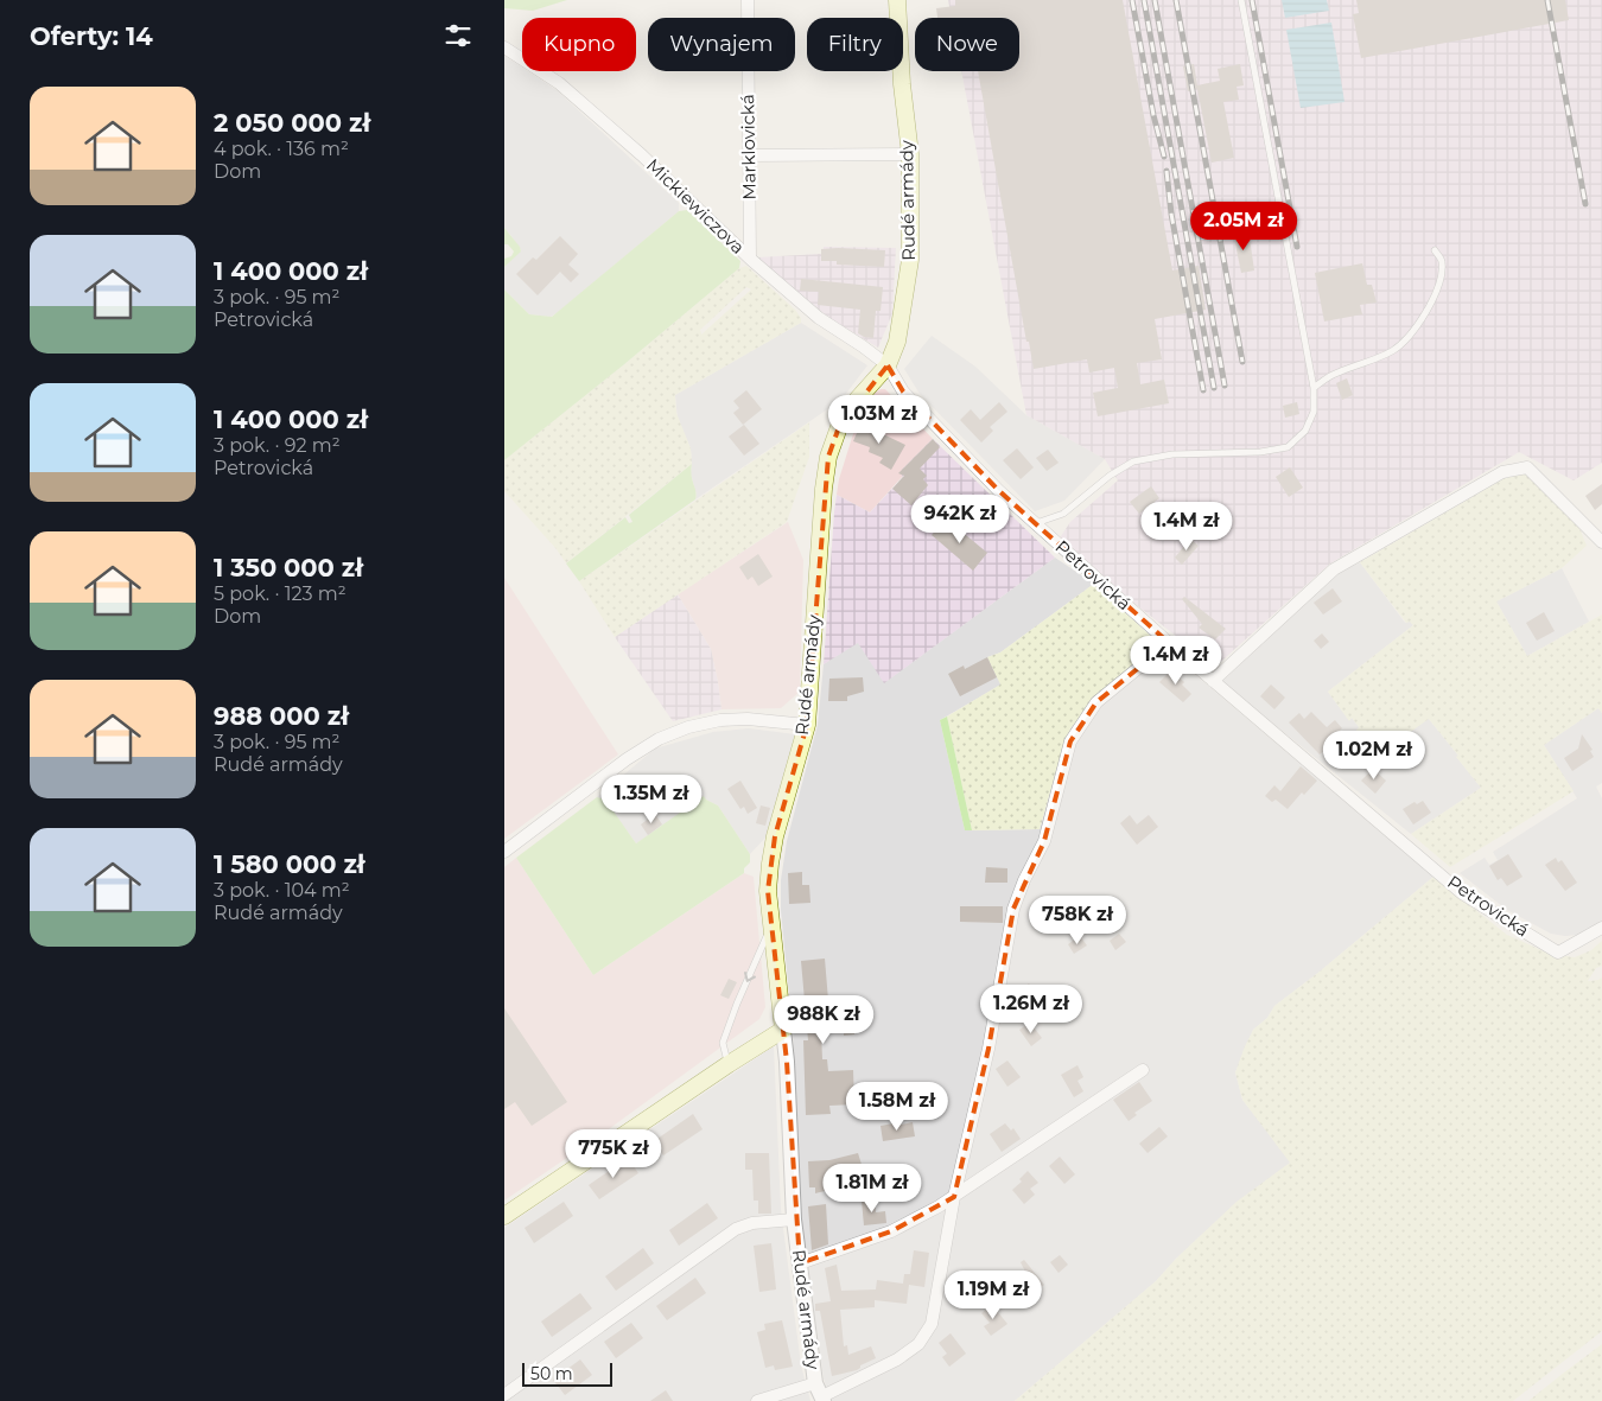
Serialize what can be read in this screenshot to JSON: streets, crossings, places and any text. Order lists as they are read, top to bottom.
{
  "streets": {
    "main road": ["Rudé armády"],
    "street": ["Marklovická", "Mickiewiczova", "Petrovická"]
  },
  "crossings": [
    ["Marklovická", "Mickiewiczova"],
    ["Rudé armády", "Mickiewiczova"],
    ["Rudé armády", "Petrovická"],
    ["Mickiewiczova", "Petrovická"]
  ],
  "scale_bar": "50 m",
  "page": {
    "heading": "Oferty: 14",
    "chip": [
      "Kupno",
      "Wynajem",
      "Filtry",
      "Nowe"
    ],
    "list": [
      {
        "name": "2 050 000 zł",
        "note": "4 pok. · 136 m² · Dom"
      },
      {
        "name": "1 400 000 zł",
        "note": "3 pok. · 95 m² · Petrovická"
      },
      {
        "name": "1 400 000 zł",
        "note": "3 pok. · 92 m² · Petrovická"
      },
      {
        "name": "1 350 000 zł",
        "note": "5 pok. · 123 m² · Dom"
      },
      {
        "name": "988 000 zł",
        "note": "3 pok. · 95 m² · Rudé armády"
      },
      {
        "name": "1 580 000 zł",
        "note": "3 pok. · 104 m² · Rudé armády"
      }
    ],
    "price": [
      "2.05M zł",
      "1.03M zł",
      "942K zł",
      "1.4M zł",
      "1.4M zł",
      "1.02M zł",
      "1.35M zł",
      "758K zł",
      "1.26M zł",
      "988K zł",
      "1.58M zł",
      "775K zł",
      "1.81M zł",
      "1.19M zł"
    ],
    "scale": "50 m"
  }
}
